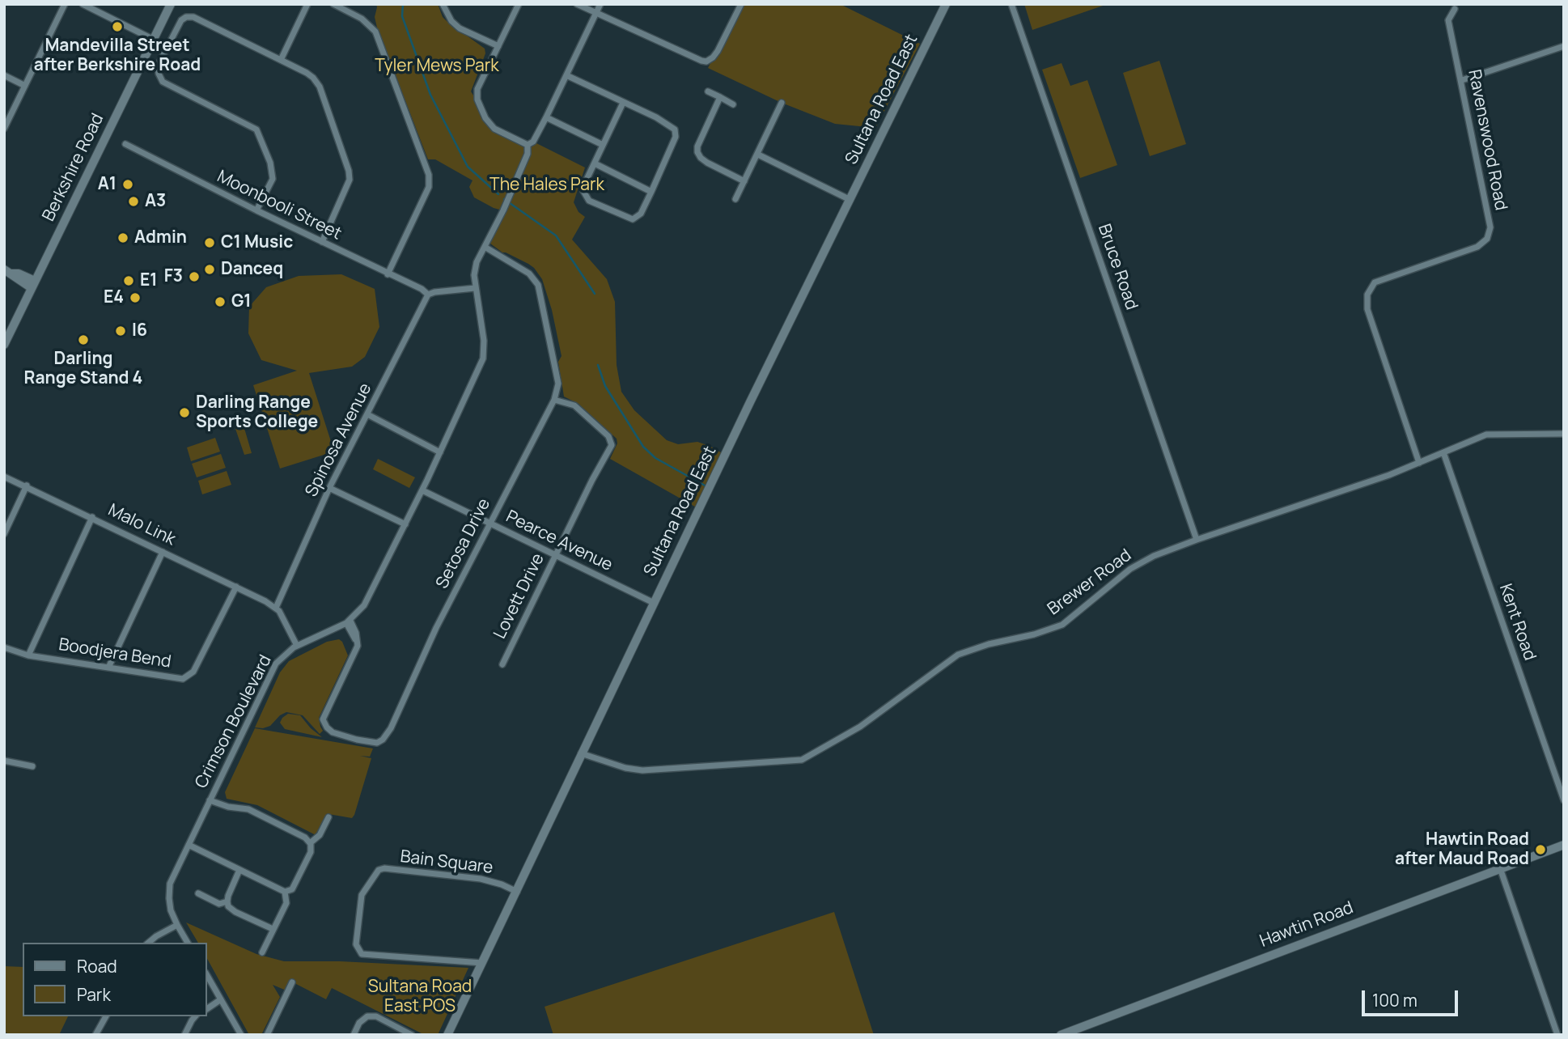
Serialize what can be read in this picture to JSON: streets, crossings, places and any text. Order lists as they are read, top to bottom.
{
  "streets": {
    "street": [
      "Sultana Road East",
      "Ravenswood Road",
      "Berkshire Road",
      "Moonbooli Street",
      "Bruce Road",
      "Spinosa Avenue",
      "Malo Link",
      "Pearce Avenue",
      "Setosa Drive",
      "Brewer Road",
      "Lovett Drive",
      "Kent Road",
      "Boodjera Bend",
      "Crimson Boulevard",
      "Bain Square",
      "Hawtin Road"
    ]
  },
  "crossings": [
    ["Sultana Road East", "Pearce Avenue"],
    ["Sultana Road East", "Brewer Road"],
    ["Sultana Road East", "Bain Square"],
    ["Ravenswood Road", "Brewer Road"],
    ["Moonbooli Street", "Spinosa Avenue"],
    ["Bruce Road", "Brewer Road"],
    ["Spinosa Avenue", "Malo Link"],
    ["Malo Link", "Boodjera Bend"],
    ["Pearce Avenue", "Setosa Drive"],
    ["Pearce Avenue", "Lovett Drive"],
    ["Pearce Avenue", "Crimson Boulevard"],
    ["Setosa Drive", "Lovett Drive"],
    ["Setosa Drive", "Crimson Boulevard"],
    ["Brewer Road", "Kent Road"]
  ],
  "parks": ["Tyler Mews Park", "The Hales Park", "Sultana Road East POS"],
  "places": [
    "Mandevilla Street after Berkshire Road",
    "A1",
    "A3",
    "Admin",
    "C1 Music",
    "Danceq",
    "F3",
    "E1",
    "E4",
    "G1",
    "I6",
    "Darling Range Stand 4",
    "Darling Range Sports College",
    "Hawtin Road after Maud Road"
  ],
  "legend": ["Road", "Park"],
  "scale_bar": "100 m"
}
